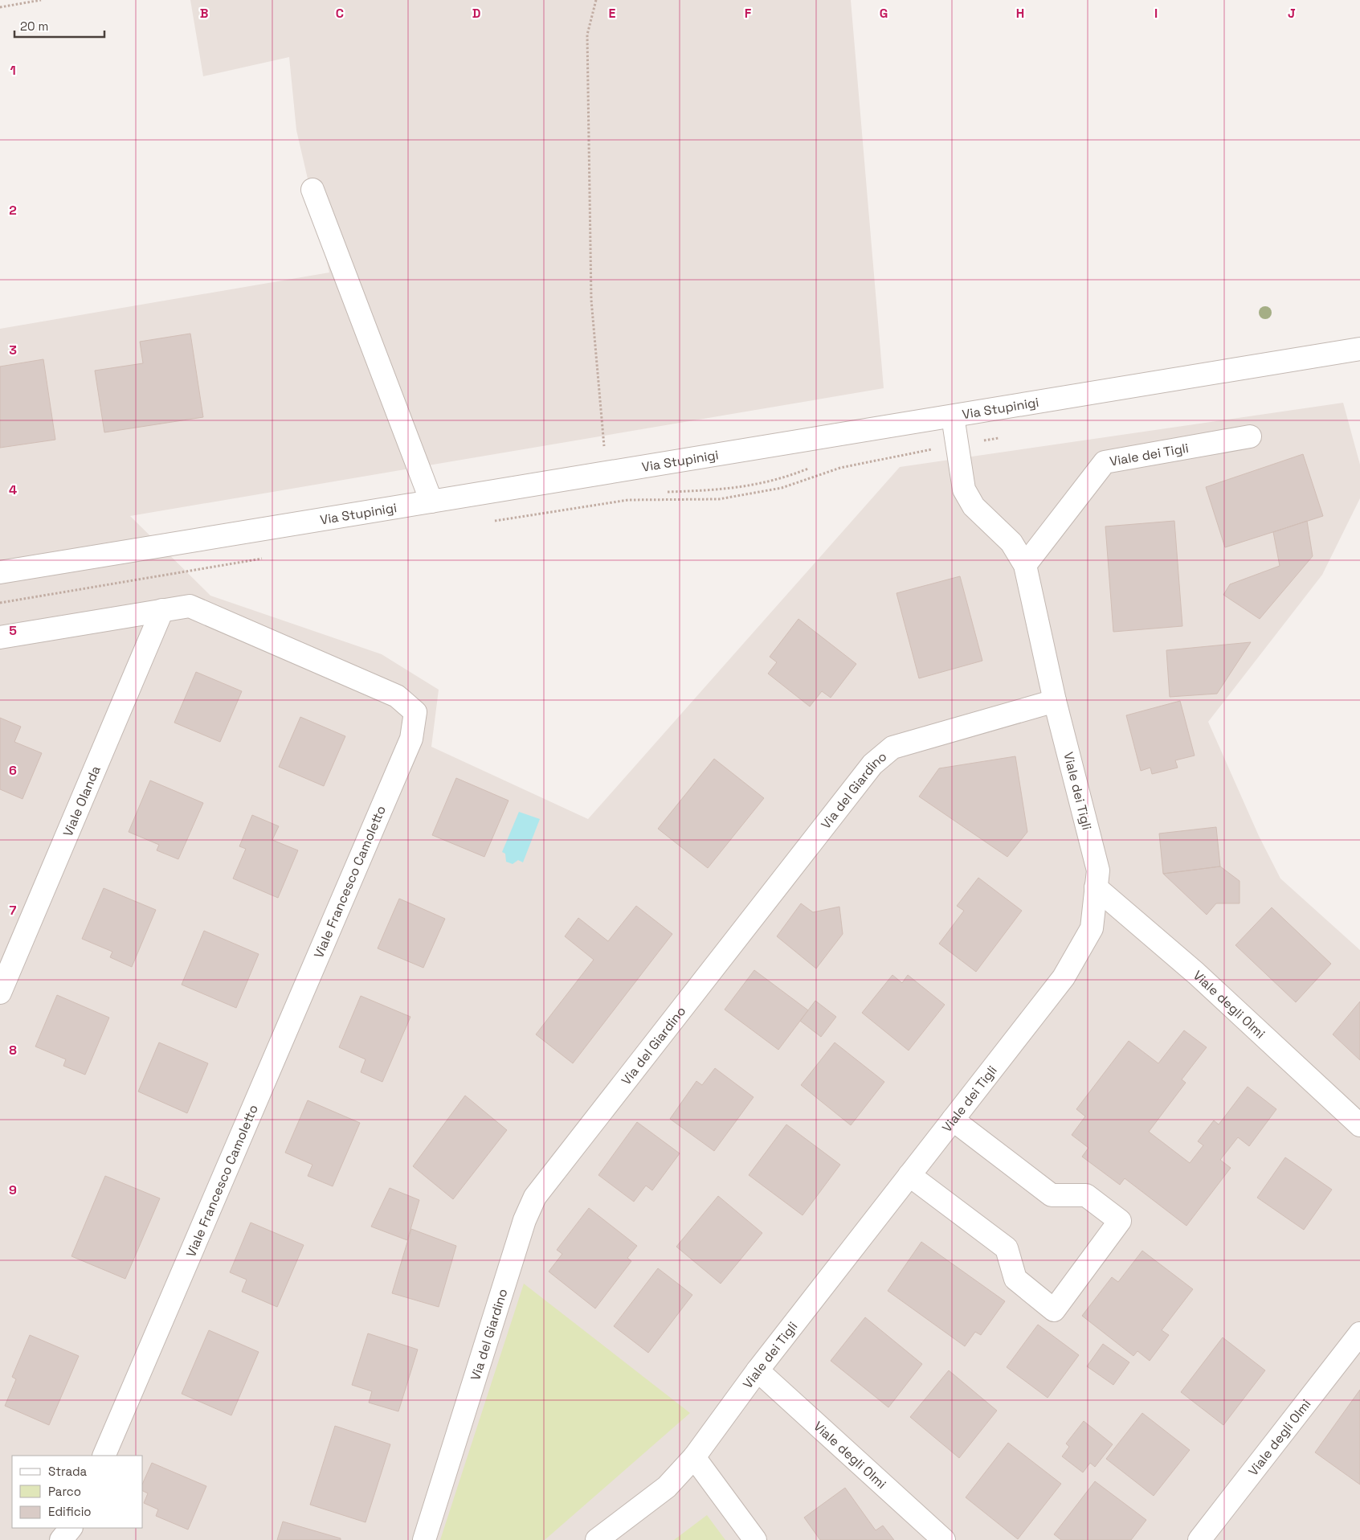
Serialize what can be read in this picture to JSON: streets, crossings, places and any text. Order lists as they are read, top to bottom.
{
  "streets": {
    "street": [
      "Via Stupinigi",
      "Viale dei Tigli",
      "Via del Giardino",
      "Viale Olanda",
      "Viale Francesco Camoletto",
      "Viale degli Olmi"
    ]
  },
  "crossings": [
    ["Via Stupinigi", "Viale dei Tigli"],
    ["Viale dei Tigli", "Via del Giardino"],
    ["Viale dei Tigli", "Viale degli Olmi"],
    ["Viale Olanda", "Viale Francesco Camoletto"]
  ],
  "legend": ["Strada", "Parco", "Edificio"],
  "scale_bar": "20 m",
  "grid": {
    "columns": [
      "B",
      "C",
      "D",
      "E",
      "F",
      "G",
      "H",
      "I",
      "J"
    ],
    "rows": [
      "1",
      "2",
      "3",
      "4",
      "5",
      "6",
      "7",
      "8",
      "9"
    ]
  }
}
